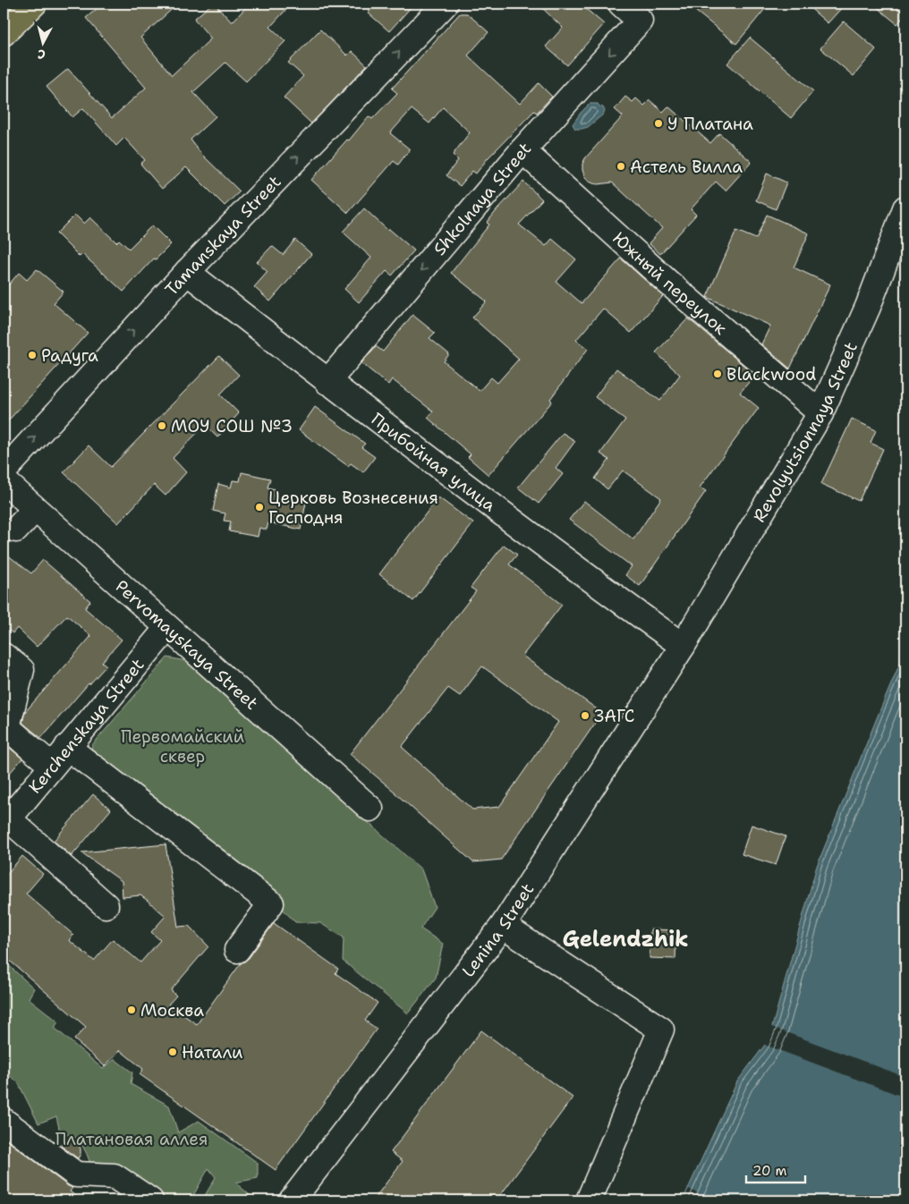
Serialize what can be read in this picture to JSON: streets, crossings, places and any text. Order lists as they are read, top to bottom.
{
  "streets": {
    "street": [
      "Shkolnaya Street",
      "Tamanskaya Street",
      "Южный переулок",
      "Revolyutsionnaya Street",
      "Прибойная улица",
      "Pervomayskaya Street",
      "Kerchenskaya Street",
      "Lenina Street"
    ]
  },
  "crossings": [
    ["Shkolnaya Street", "Южный переулок"],
    ["Shkolnaya Street", "Прибойная улица"],
    ["Tamanskaya Street", "Прибойная улица"],
    ["Южный переулок", "Revolyutsionnaya Street"],
    ["Revolyutsionnaya Street", "Прибойная улица"],
    ["Revolyutsionnaya Street", "Lenina Street"],
    ["Прибойная улица", "Lenina Street"],
    ["Pervomayskaya Street", "Kerchenskaya Street"]
  ],
  "one_way": ["Shkolnaya Street", "Tamanskaya Street"],
  "districts": ["Gelendzhik"],
  "parks": ["Первомайский сквер", "Платановая аллея"],
  "places": [
    "У Платана",
    "Астель Вилла",
    "Радуга",
    "Blackwood",
    "МОУ СОШ №3",
    "Церковь Вознесения Господня",
    "ЗАГС",
    "Москва",
    "Натали"
  ],
  "scale_bar": "20 m",
  "north": "bottom"
}
